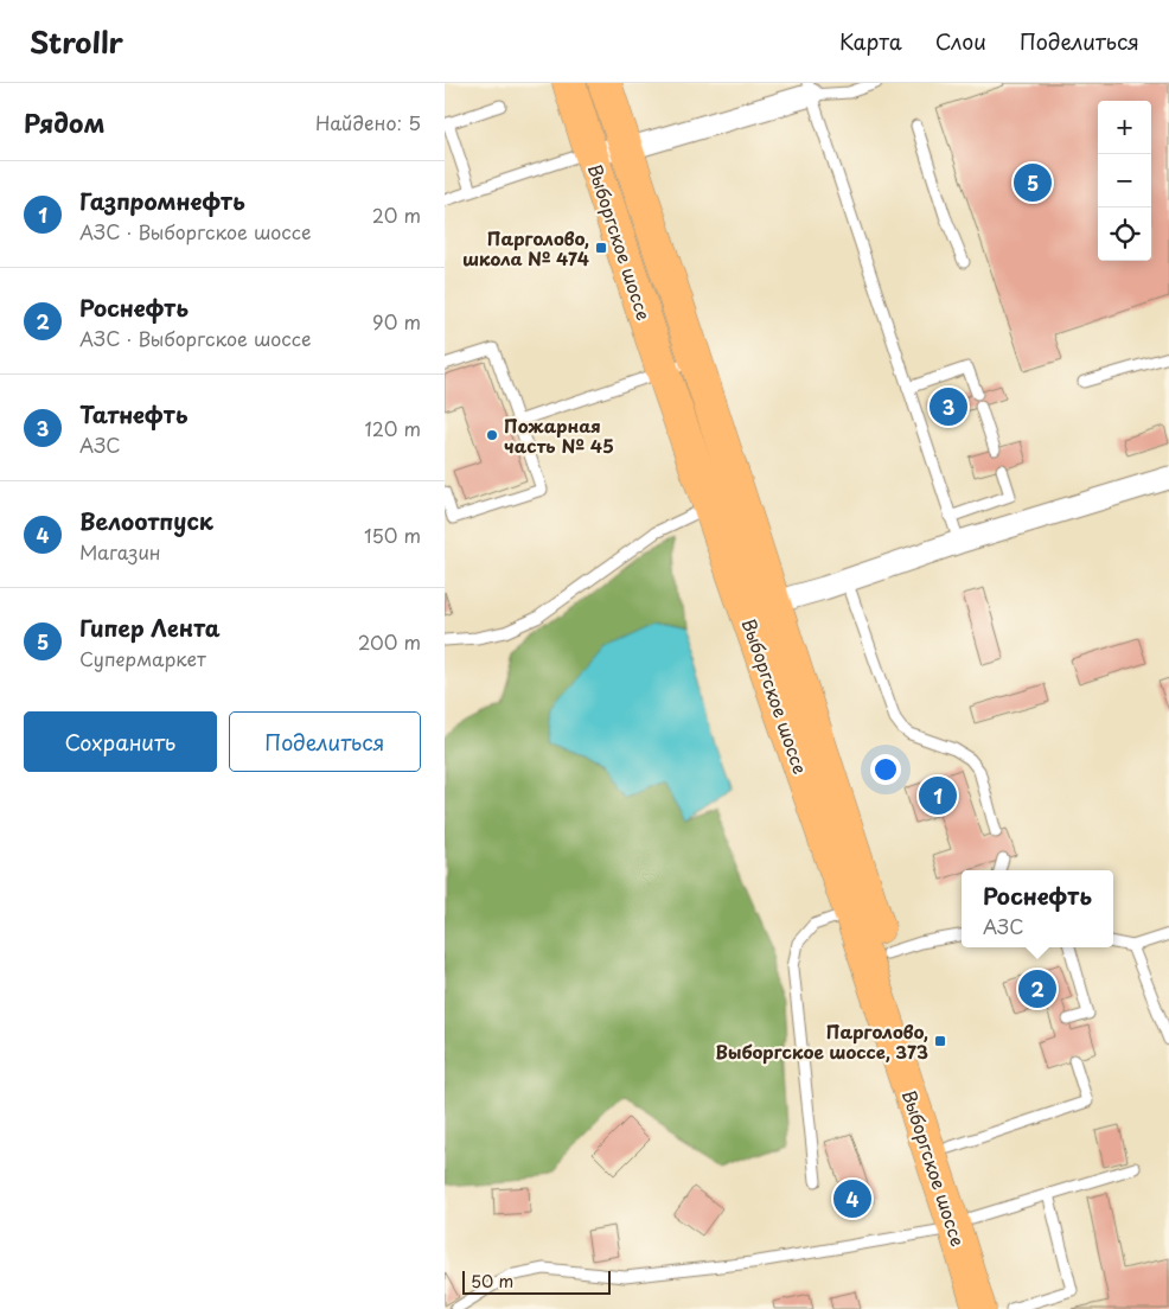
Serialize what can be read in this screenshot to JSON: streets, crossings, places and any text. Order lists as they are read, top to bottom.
{
  "streets": {
    "main road": ["Выборгское шоссе"]
  },
  "places": {
    "transit": ["Парголово, школа № 474", "Парголово, Выборгское шоссе, 373"],
    "other": ["Пожарная часть № 45"]
  },
  "scale_bar": "50 m",
  "page": {
    "header": "Strollr",
    "nav": ["Карта", "Слои", "Поделиться"],
    "heading": ["Рядом", "Найдено: 5"],
    "map_buttons": ["+", "−"],
    "list": [
      {
        "mark": "1",
        "name": "Газпромнефть",
        "note": "АЗС · Выборгское шоссе",
        "value": "20 m"
      },
      {
        "mark": "2",
        "name": "Роснефть",
        "note": "АЗС · Выборгское шоссе",
        "value": "90 m"
      },
      {
        "mark": "3",
        "name": "Татнефть",
        "note": "АЗС",
        "value": "120 m"
      },
      {
        "mark": "4",
        "name": "Велоотпуск",
        "note": "Магазин",
        "value": "150 m"
      },
      {
        "mark": "5",
        "name": "Гипер Лента",
        "note": "Супермаркет",
        "value": "200 m"
      }
    ],
    "pins": [
      "5",
      "3",
      "1",
      "2",
      "4"
    ],
    "buttons": ["Сохранить", "Поделиться"],
    "popup": ["Роснефть", "АЗС"],
    "scale": "50 m"
  }
}
